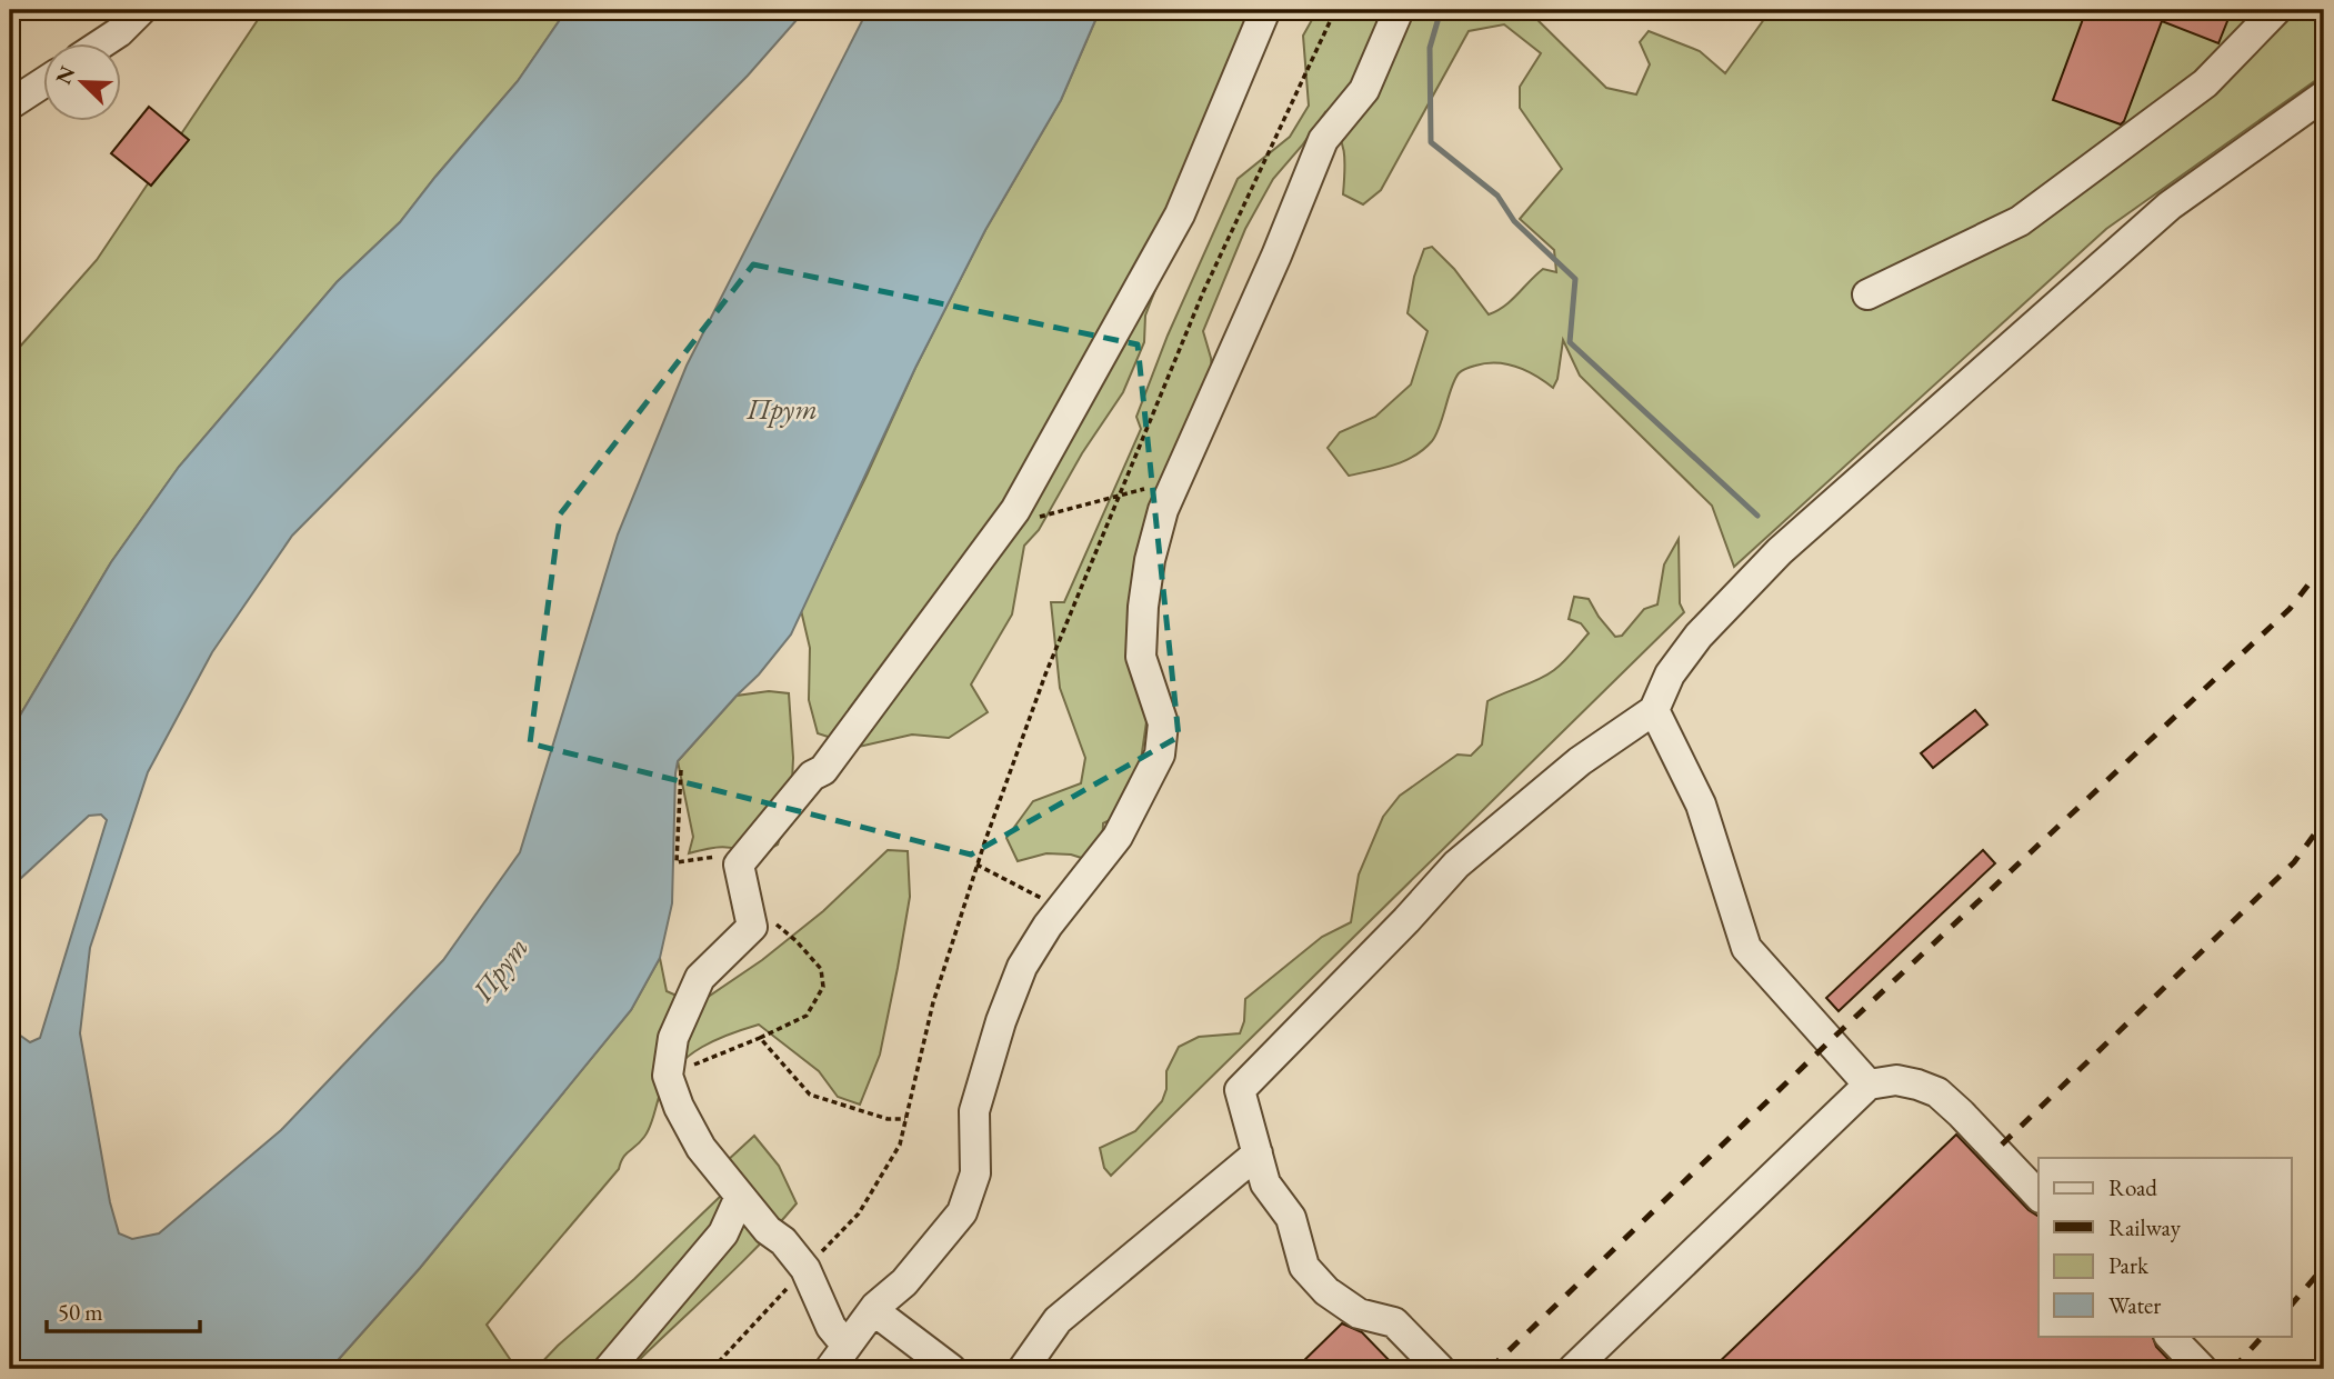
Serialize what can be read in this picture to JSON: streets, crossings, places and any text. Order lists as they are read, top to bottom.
{
  "water": ["Прут"],
  "legend": [
    "Road",
    "Railway",
    "Park",
    "Water"
  ],
  "scale_bar": "50 m",
  "north": "top left"
}
